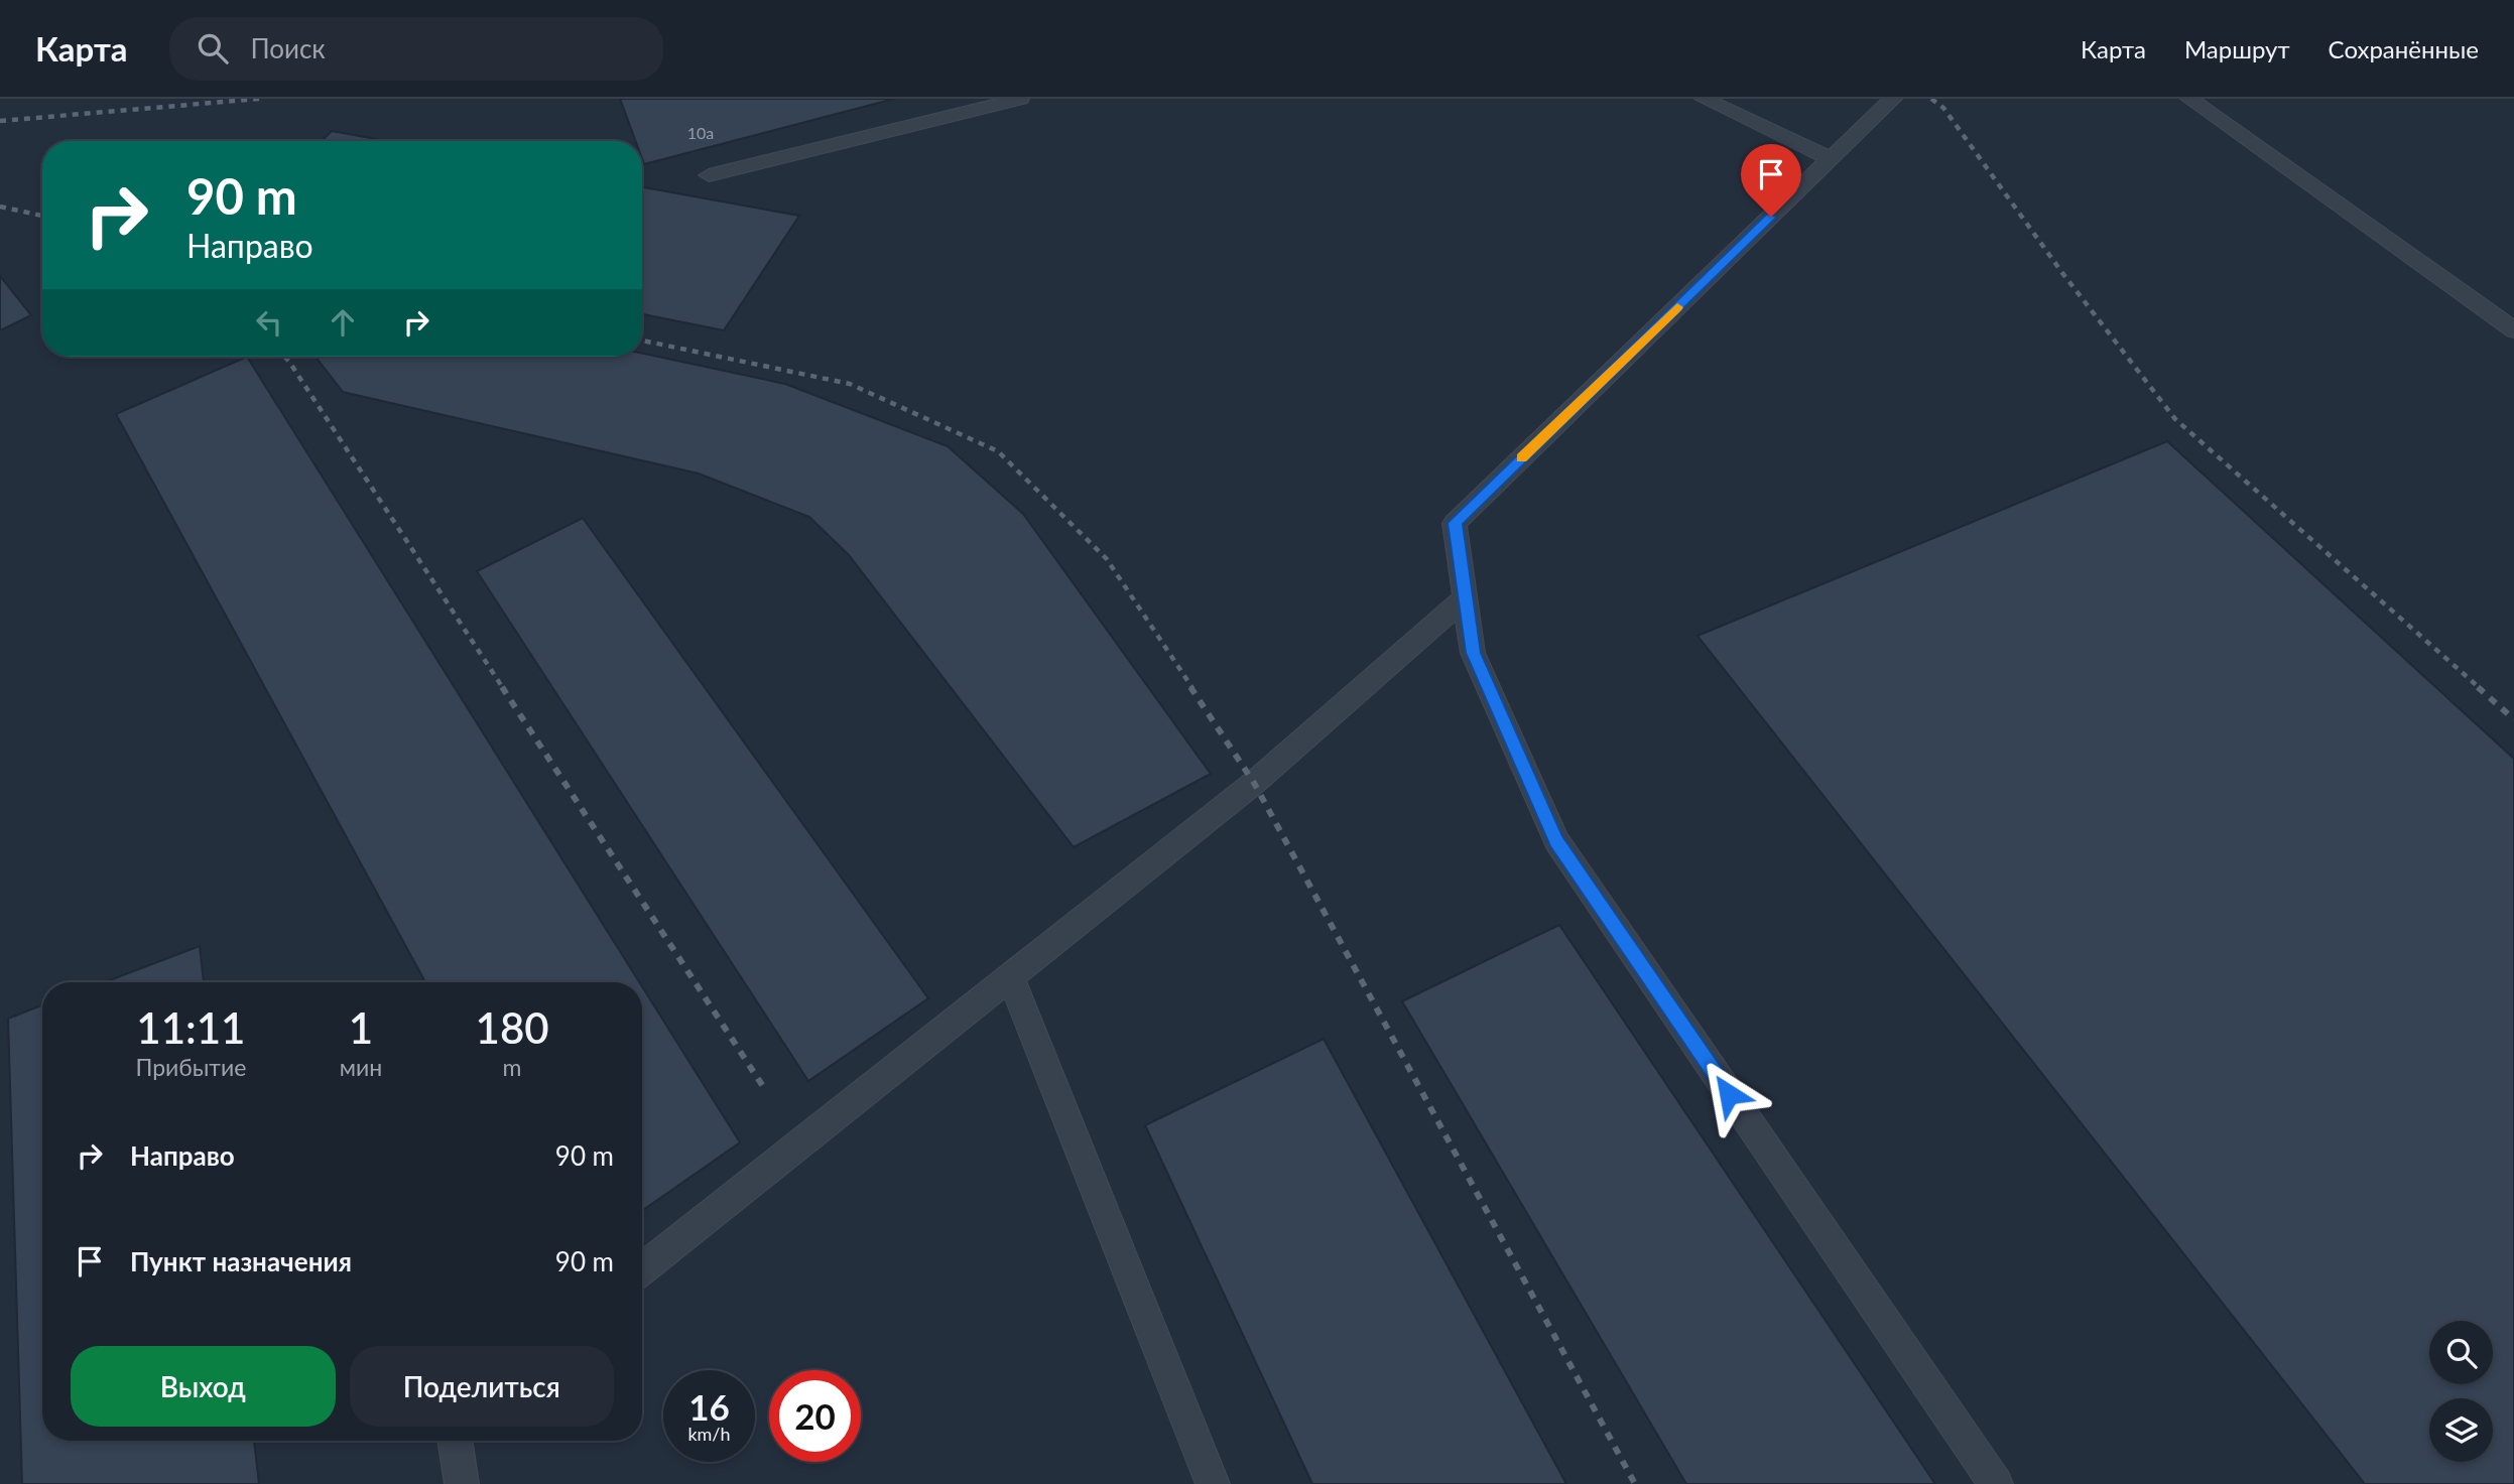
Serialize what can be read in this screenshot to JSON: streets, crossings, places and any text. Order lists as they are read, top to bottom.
{
  "house_numbers": ["10а"],
  "page": {
    "header": "Карта",
    "search": "Поиск",
    "nav": ["Карта", "Маршрут", "Сохранённые"],
    "turn": ["90 m", "Направо"],
    "eta": [
      "11:11",
      "Прибытие",
      "1",
      "мин",
      "180",
      "m"
    ],
    "list": [
      {
        "name": "Направо",
        "value": "90 m"
      },
      {
        "name": "Пункт назначения",
        "value": "90 m"
      }
    ],
    "buttons": ["Выход", "Поделиться"],
    "speed": "16 km/h",
    "limit": "20"
  }
}
